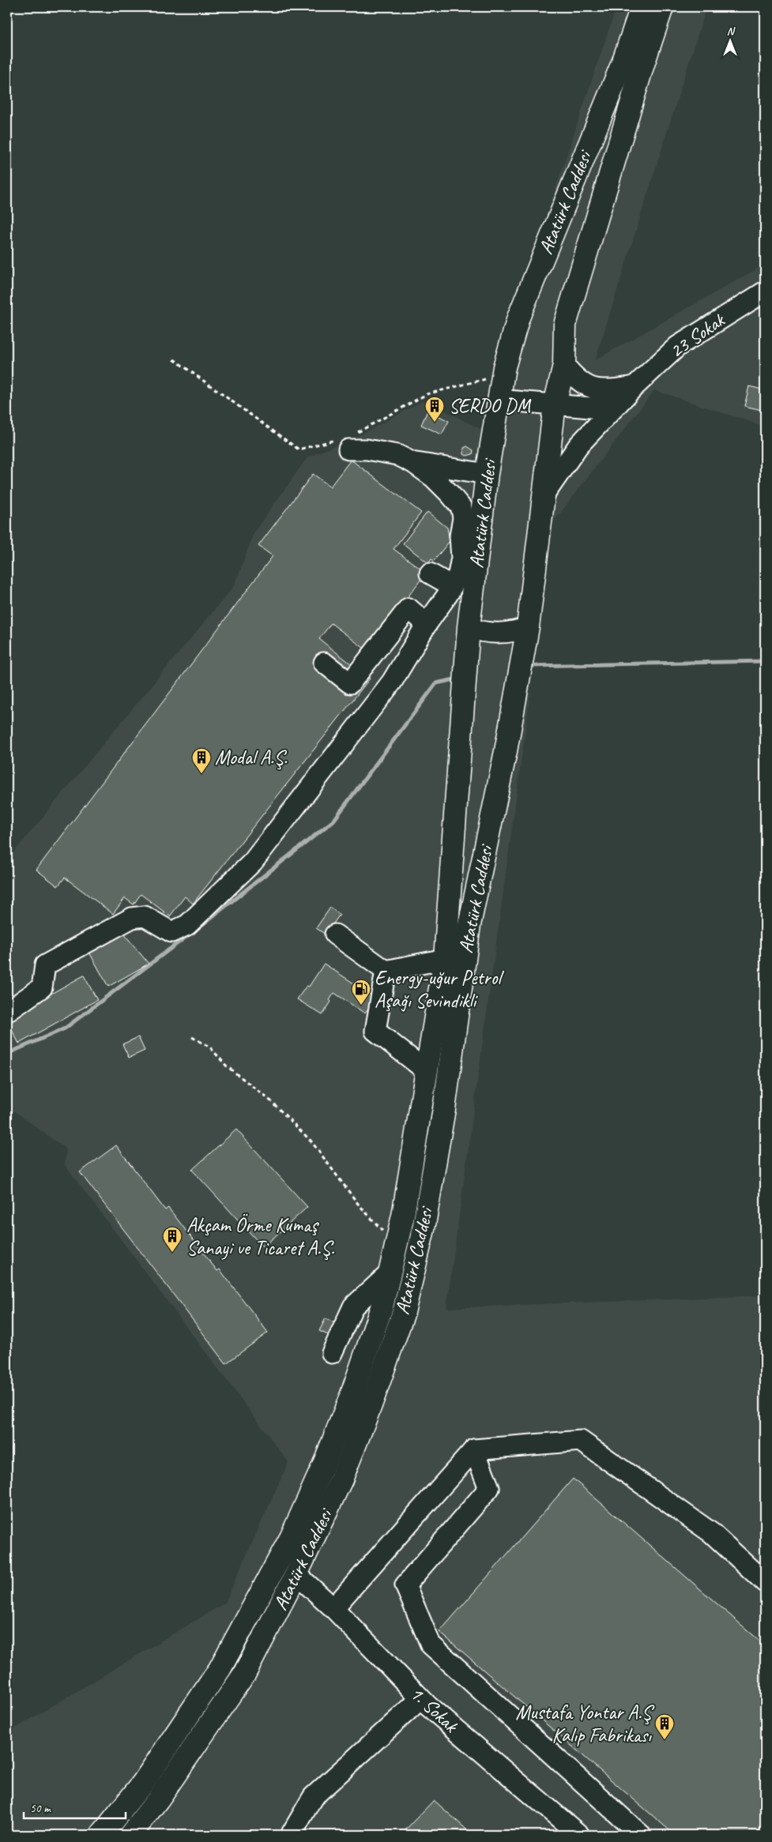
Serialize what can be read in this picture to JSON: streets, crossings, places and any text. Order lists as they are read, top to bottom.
{
  "streets": {
    "main road": ["Atatürk Caddesi"],
    "street": ["23 Sokak", "1. Sokak"]
  },
  "crossings": [
    ["Atatürk Caddesi", "23 Sokak"],
    ["Atatürk Caddesi", "1. Sokak"]
  ],
  "places": {
    "building": [
      "SERDO DM",
      "Modal A.Ş.",
      "Akçam Örme Kumaş Sanayi ve Ticaret A.Ş.",
      "Mustafa Yontar A.Ş Kalıp Fabrikası"
    ],
    "fuel station": ["Energy-uğur Petrol Aşağı Sevindikli"]
  },
  "scale_bar": "50 m",
  "north": "top"
}
